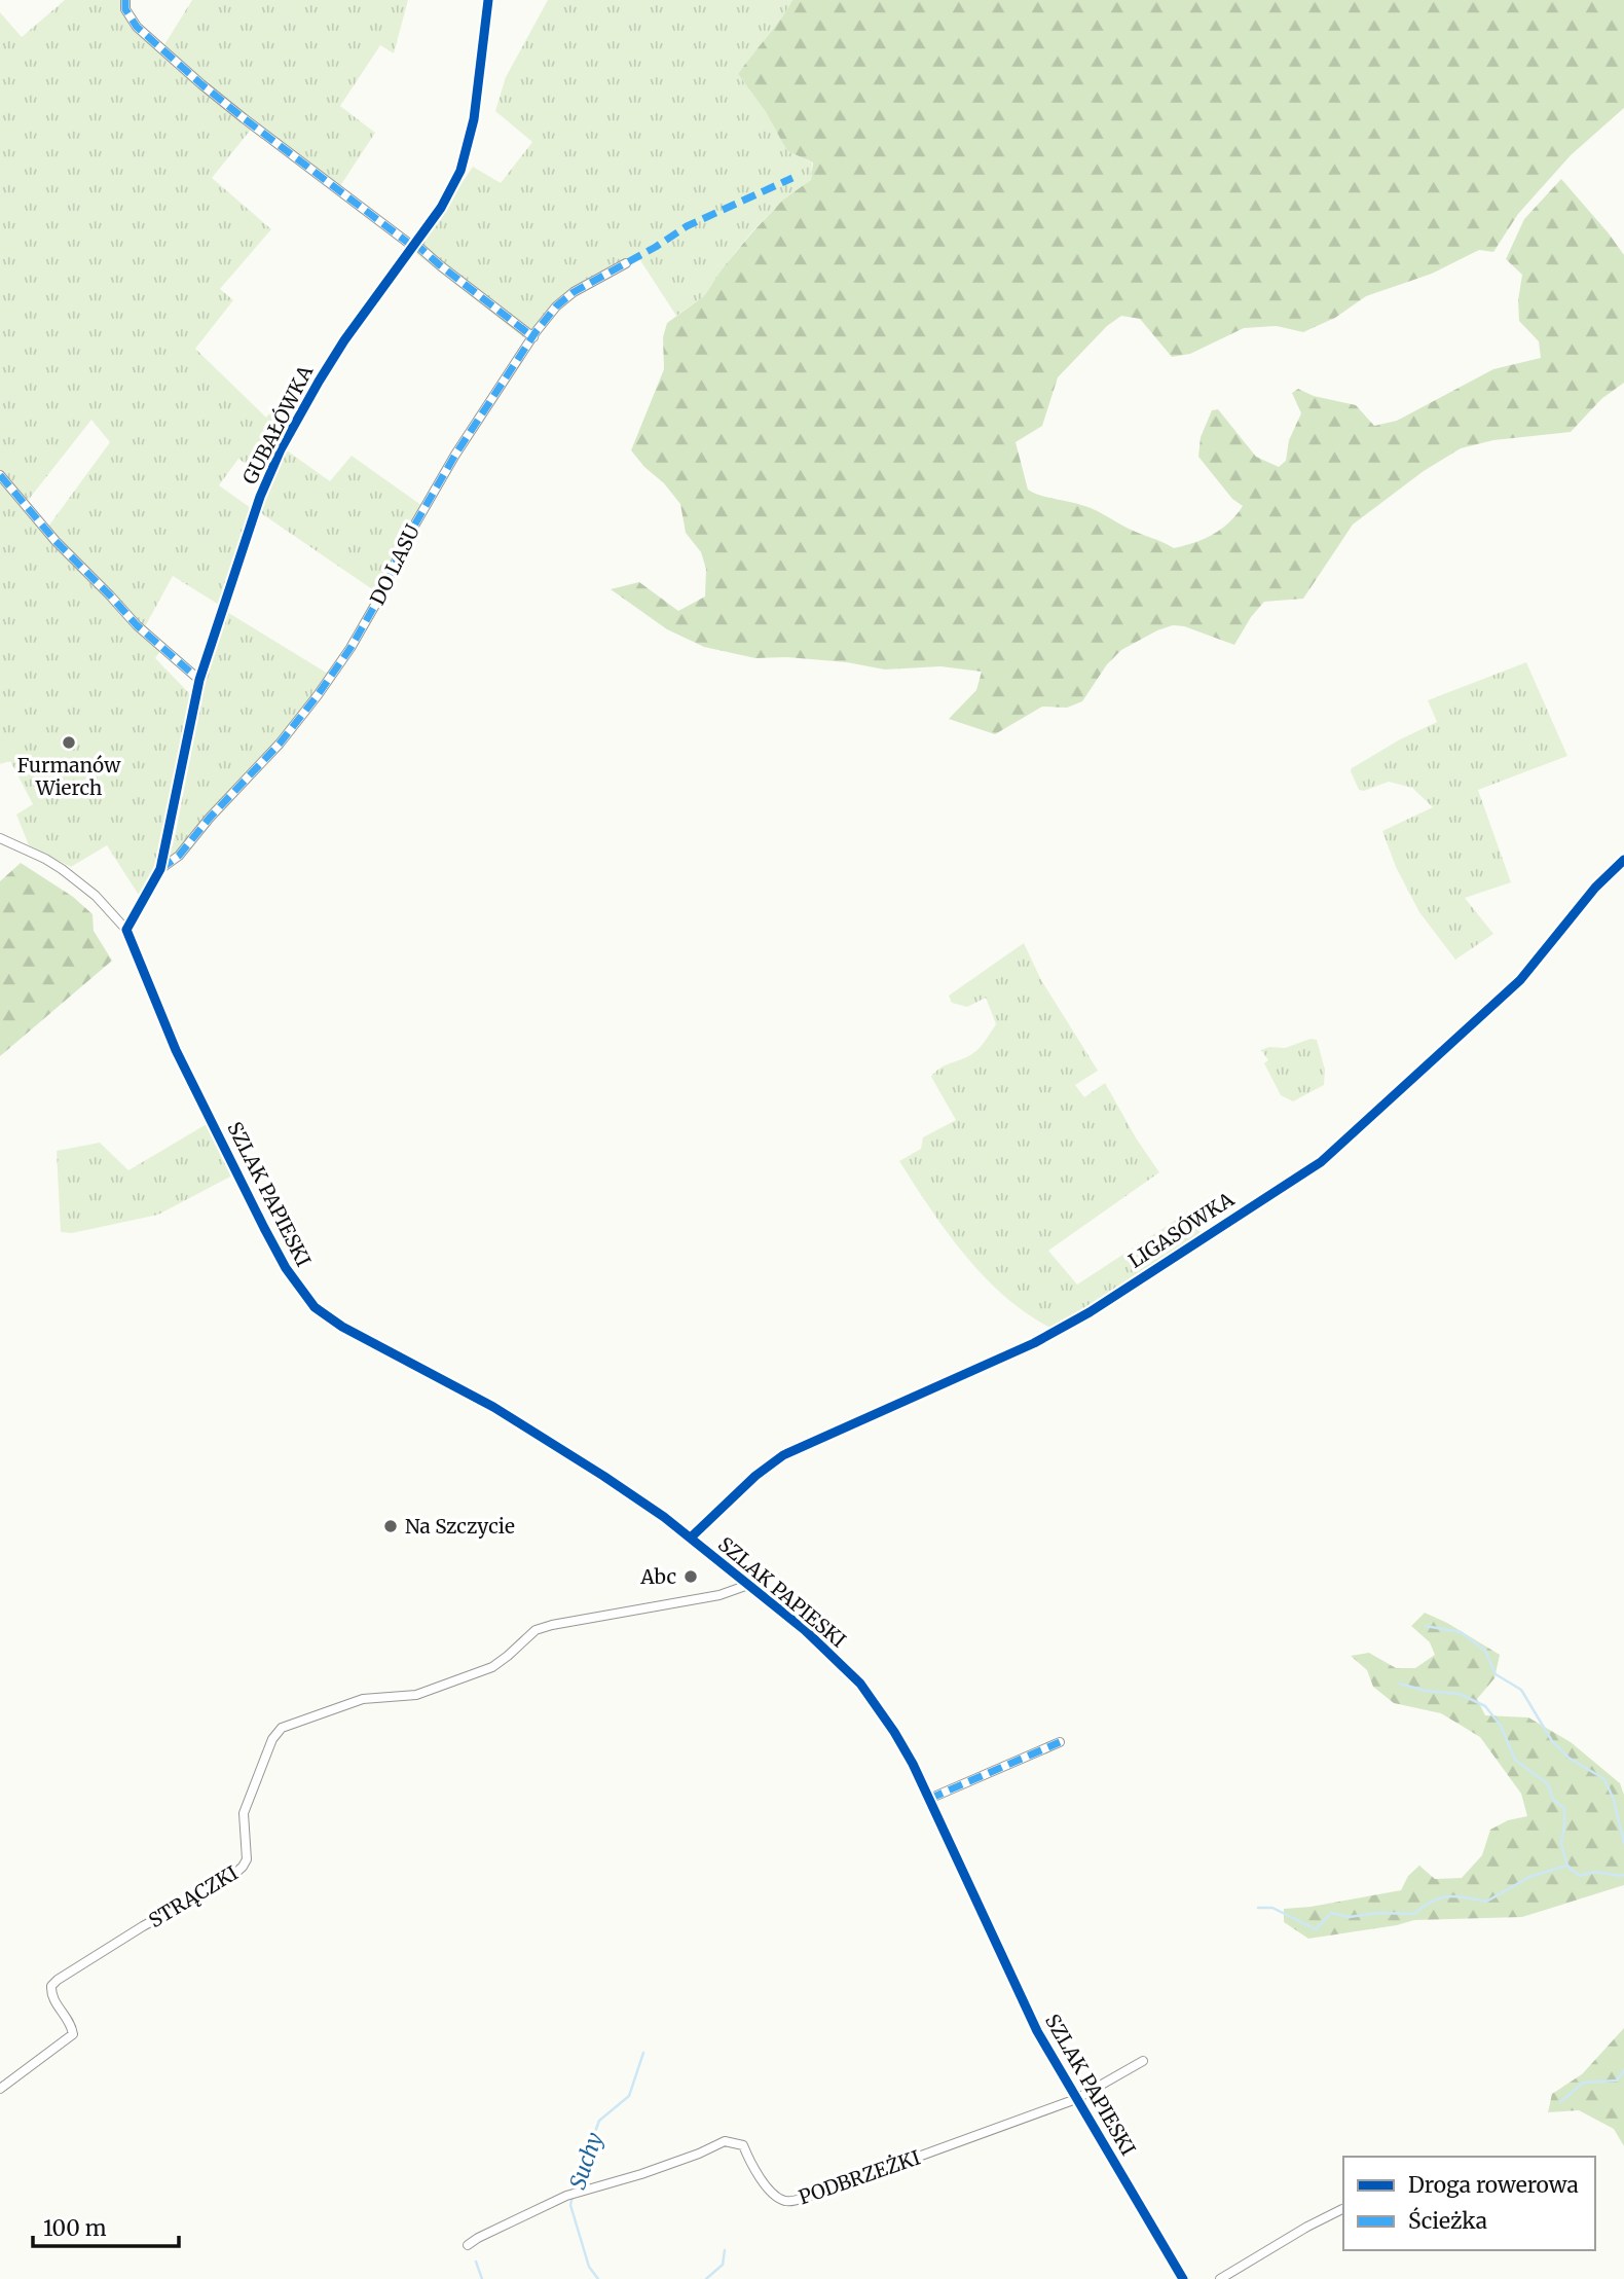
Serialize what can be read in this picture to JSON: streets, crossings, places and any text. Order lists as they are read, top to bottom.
{
  "streets": {
    "street": [
      "GUBAŁÓWKA",
      "DO LASU",
      "SZLAK PAPIESKI",
      "LIGASÓWKA",
      "STRĄCZKI",
      "PODBRZEŻKI"
    ]
  },
  "crossings": [
    ["GUBAŁÓWKA", "DO LASU"],
    ["GUBAŁÓWKA", "SZLAK PAPIESKI"],
    ["SZLAK PAPIESKI", "LIGASÓWKA"],
    ["SZLAK PAPIESKI", "STRĄCZKI"],
    ["SZLAK PAPIESKI", "PODBRZEŻKI"]
  ],
  "water": ["Suchy"],
  "places": ["Furmanów Wierch", "Na Szczycie", "Abc"],
  "legend": ["Droga rowerowa", "Ścieżka"],
  "scale_bar": "100 m"
}
